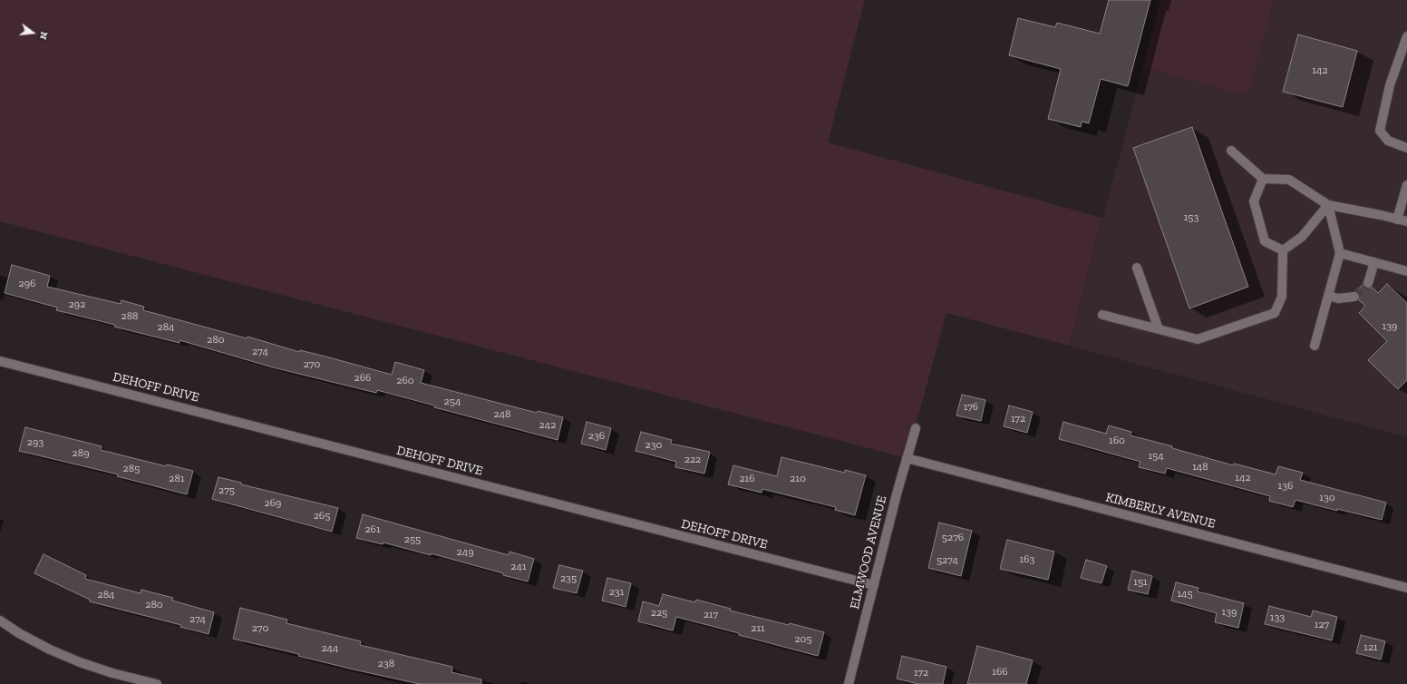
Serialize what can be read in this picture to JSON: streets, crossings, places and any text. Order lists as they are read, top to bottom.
{
  "streets": {
    "street": ["DEHOFF DRIVE", "KIMBERLY AVENUE", "ELMWOOD AVENUE"]
  },
  "crossings": [
    ["DEHOFF DRIVE", "ELMWOOD AVENUE"],
    ["KIMBERLY AVENUE", "ELMWOOD AVENUE"]
  ],
  "house_numbers": [
    "142",
    "153",
    "296",
    "292",
    "288",
    "139",
    "284",
    "280",
    "274",
    "270",
    "266",
    "260",
    "254",
    "176",
    "248",
    "172",
    "242",
    "236",
    "160",
    "293",
    "230",
    "289",
    "154",
    "222",
    "148",
    "285",
    "142",
    "281",
    "216",
    "210",
    "136",
    "275",
    "130",
    "269",
    "265",
    "261",
    "5276",
    "255",
    "249",
    "163",
    "5274",
    "241",
    "235",
    "151",
    "231",
    "145",
    "284",
    "280",
    "139",
    "225",
    "217",
    "133",
    "274",
    "127",
    "270",
    "211",
    "205",
    "121",
    "244",
    "238",
    "166",
    "172"
  ],
  "north": "right"
}
